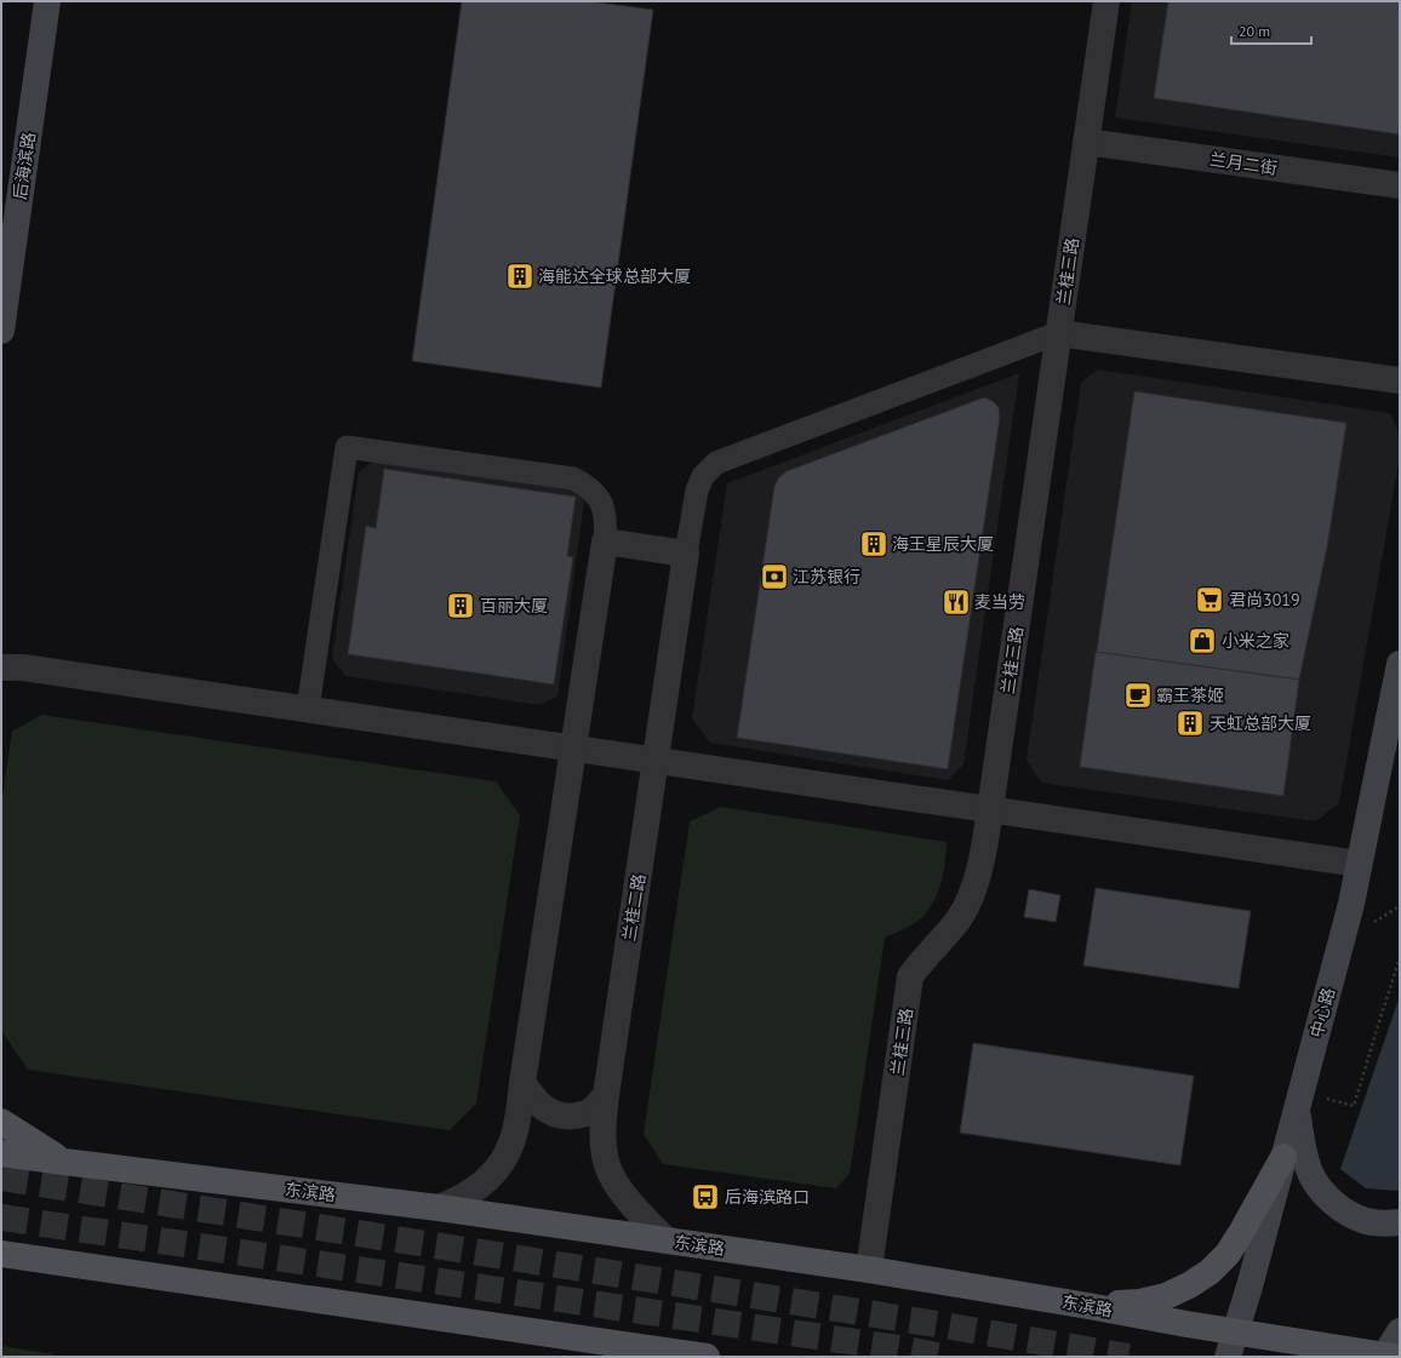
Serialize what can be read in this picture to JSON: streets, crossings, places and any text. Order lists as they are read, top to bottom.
{
  "streets": {
    "main road": ["后海滨路", "中心路", "东滨路"],
    "street": ["兰月二街", "兰桂三路", "兰桂二路"]
  },
  "crossings": [
    ["兰月二街", "兰桂三路"],
    ["兰桂三路", "东滨路"],
    ["兰桂二路", "东滨路"],
    ["中心路", "东滨路"]
  ],
  "places": {
    "building": [
      "海能达全球总部大厦",
      "海王星辰大厦",
      "百丽大厦",
      "天虹总部大厦"
    ],
    "bank": ["江苏银行"],
    "supermarket": ["君尚3019"],
    "restaurant": ["麦当劳"],
    "shop": ["小米之家"],
    "cafe": ["霸王茶姬"],
    "bus stop": ["后海滨路口"]
  },
  "scale_bar": "20 m"
}
